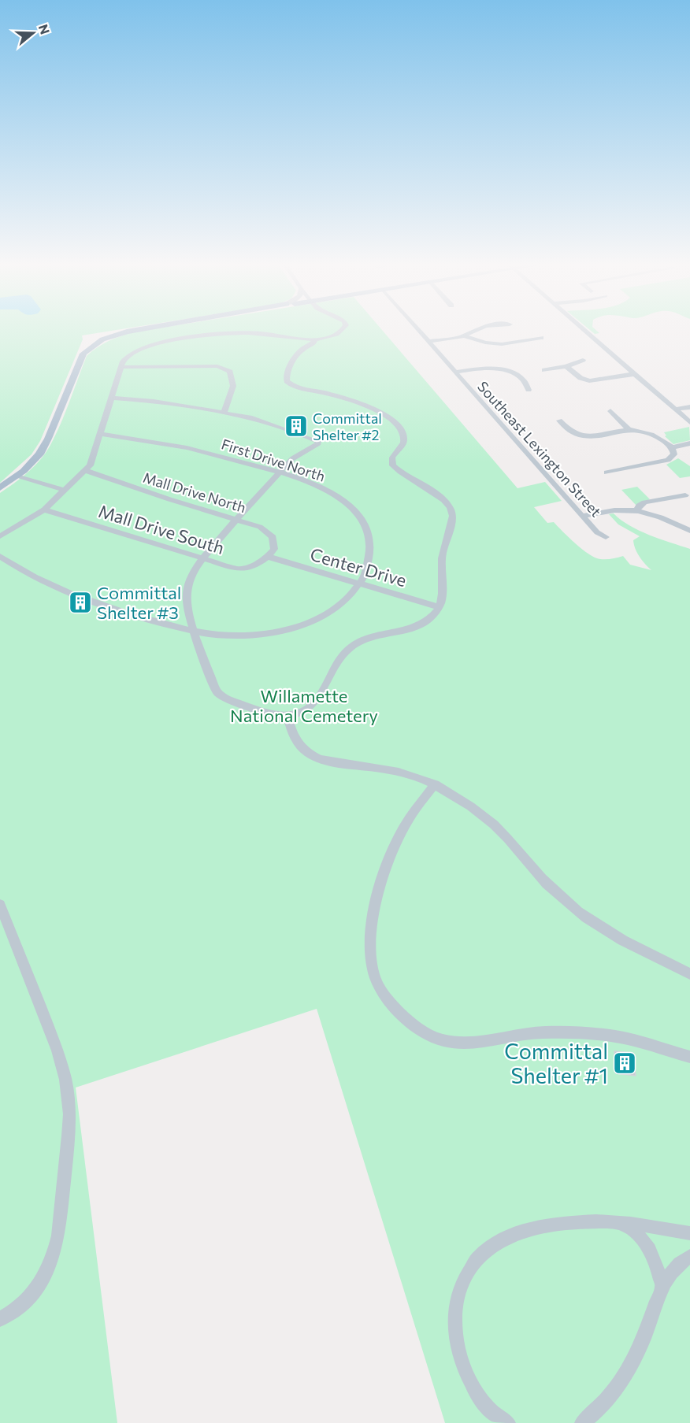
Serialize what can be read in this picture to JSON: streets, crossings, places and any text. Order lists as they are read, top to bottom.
{
  "streets": {
    "street": [
      "Southeast Lexington Street",
      "First Drive North",
      "Mall Drive North",
      "Mall Drive South",
      "Center Drive"
    ]
  },
  "crossings": [
    ["First Drive North", "Center Drive"],
    ["Mall Drive North", "Mall Drive South"],
    ["Mall Drive North", "Center Drive"],
    ["Mall Drive South", "Center Drive"]
  ],
  "parks": ["Willamette National Cemetery"],
  "places": {
    "building": ["Committal Shelter #2", "Committal Shelter #3", "Committal Shelter #1"]
  },
  "north": "right"
}
